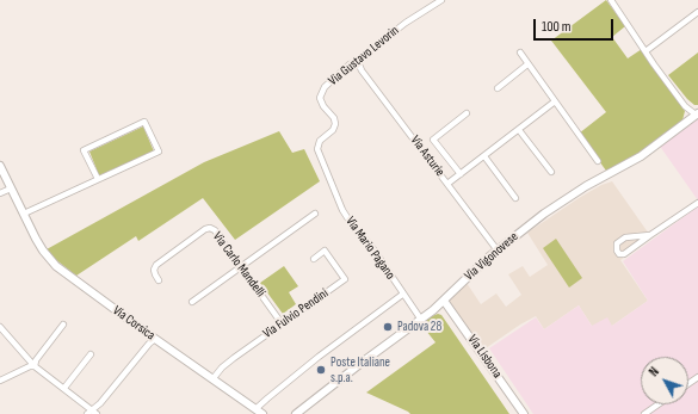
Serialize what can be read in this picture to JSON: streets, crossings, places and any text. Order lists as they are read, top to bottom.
{
  "streets": {
    "street": [
      "Via Gustavo Levorin",
      "Via Asturie",
      "Via Mario Pagano",
      "Via Vigonovese",
      "Via Carlo Mandelli",
      "Via Fulvio Pendini",
      "Via Corsica",
      "Via Lisbona"
    ]
  },
  "crossings": [
    ["Via Gustavo Levorin", "Via Asturie"],
    ["Via Gustavo Levorin", "Via Mario Pagano"],
    ["Via Asturie", "Via Vigonovese"],
    ["Via Mario Pagano", "Via Vigonovese"],
    ["Via Vigonovese", "Via Lisbona"],
    ["Via Carlo Mandelli", "Via Fulvio Pendini"],
    ["Via Fulvio Pendini", "Via Corsica"]
  ],
  "places": ["Padova 28", "Poste Italiane s.p.a."],
  "scale_bar": "100 m",
  "north": "top left"
}
